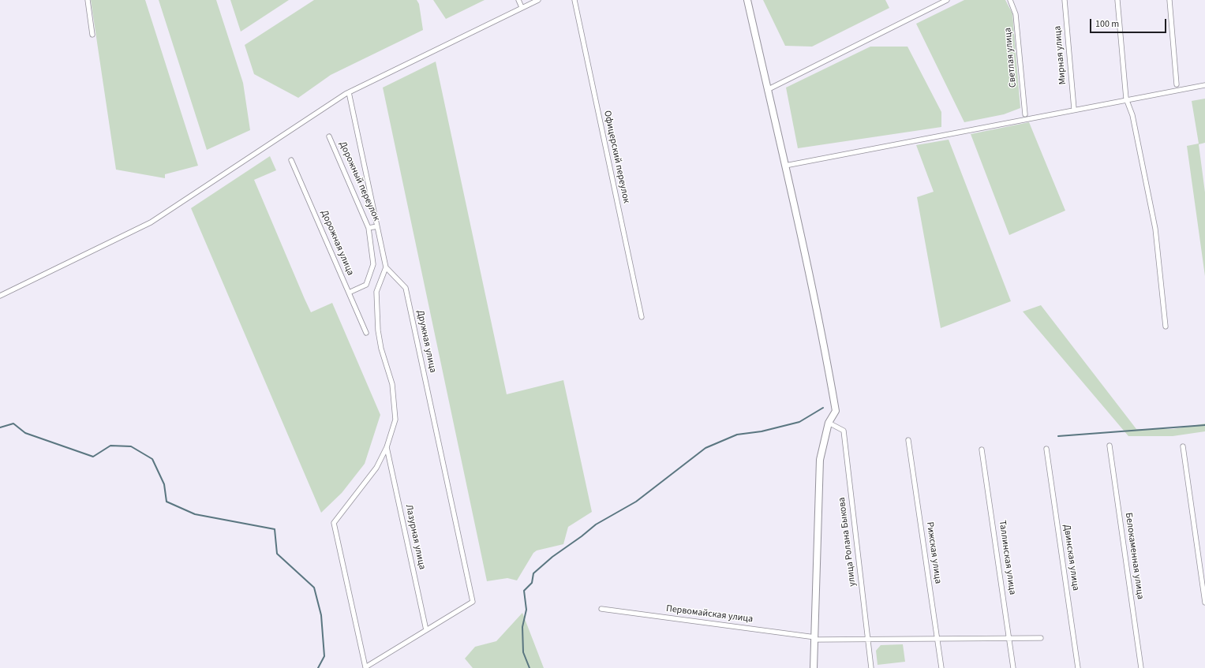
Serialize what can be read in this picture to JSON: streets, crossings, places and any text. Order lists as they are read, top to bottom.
{
  "streets": {
    "street": [
      "Мирная улица",
      "Светлая улица",
      "Офицерский переулок",
      "Дорожный переулок",
      "Дорожная улица",
      "Дружная улица",
      "Лазурная улица",
      "улица Ролана Быкова",
      "Рижская улица",
      "Белокаменная улица",
      "Таллинская улица",
      "Двинская улица",
      "Первомайская улица"
    ]
  },
  "crossings": [
    ["Дружная улица", "Лазурная улица"],
    ["улица Ролана Быкова", "Первомайская улица"],
    ["Рижская улица", "Первомайская улица"],
    ["Таллинская улица", "Первомайская улица"]
  ],
  "scale_bar": "100 m"
}
